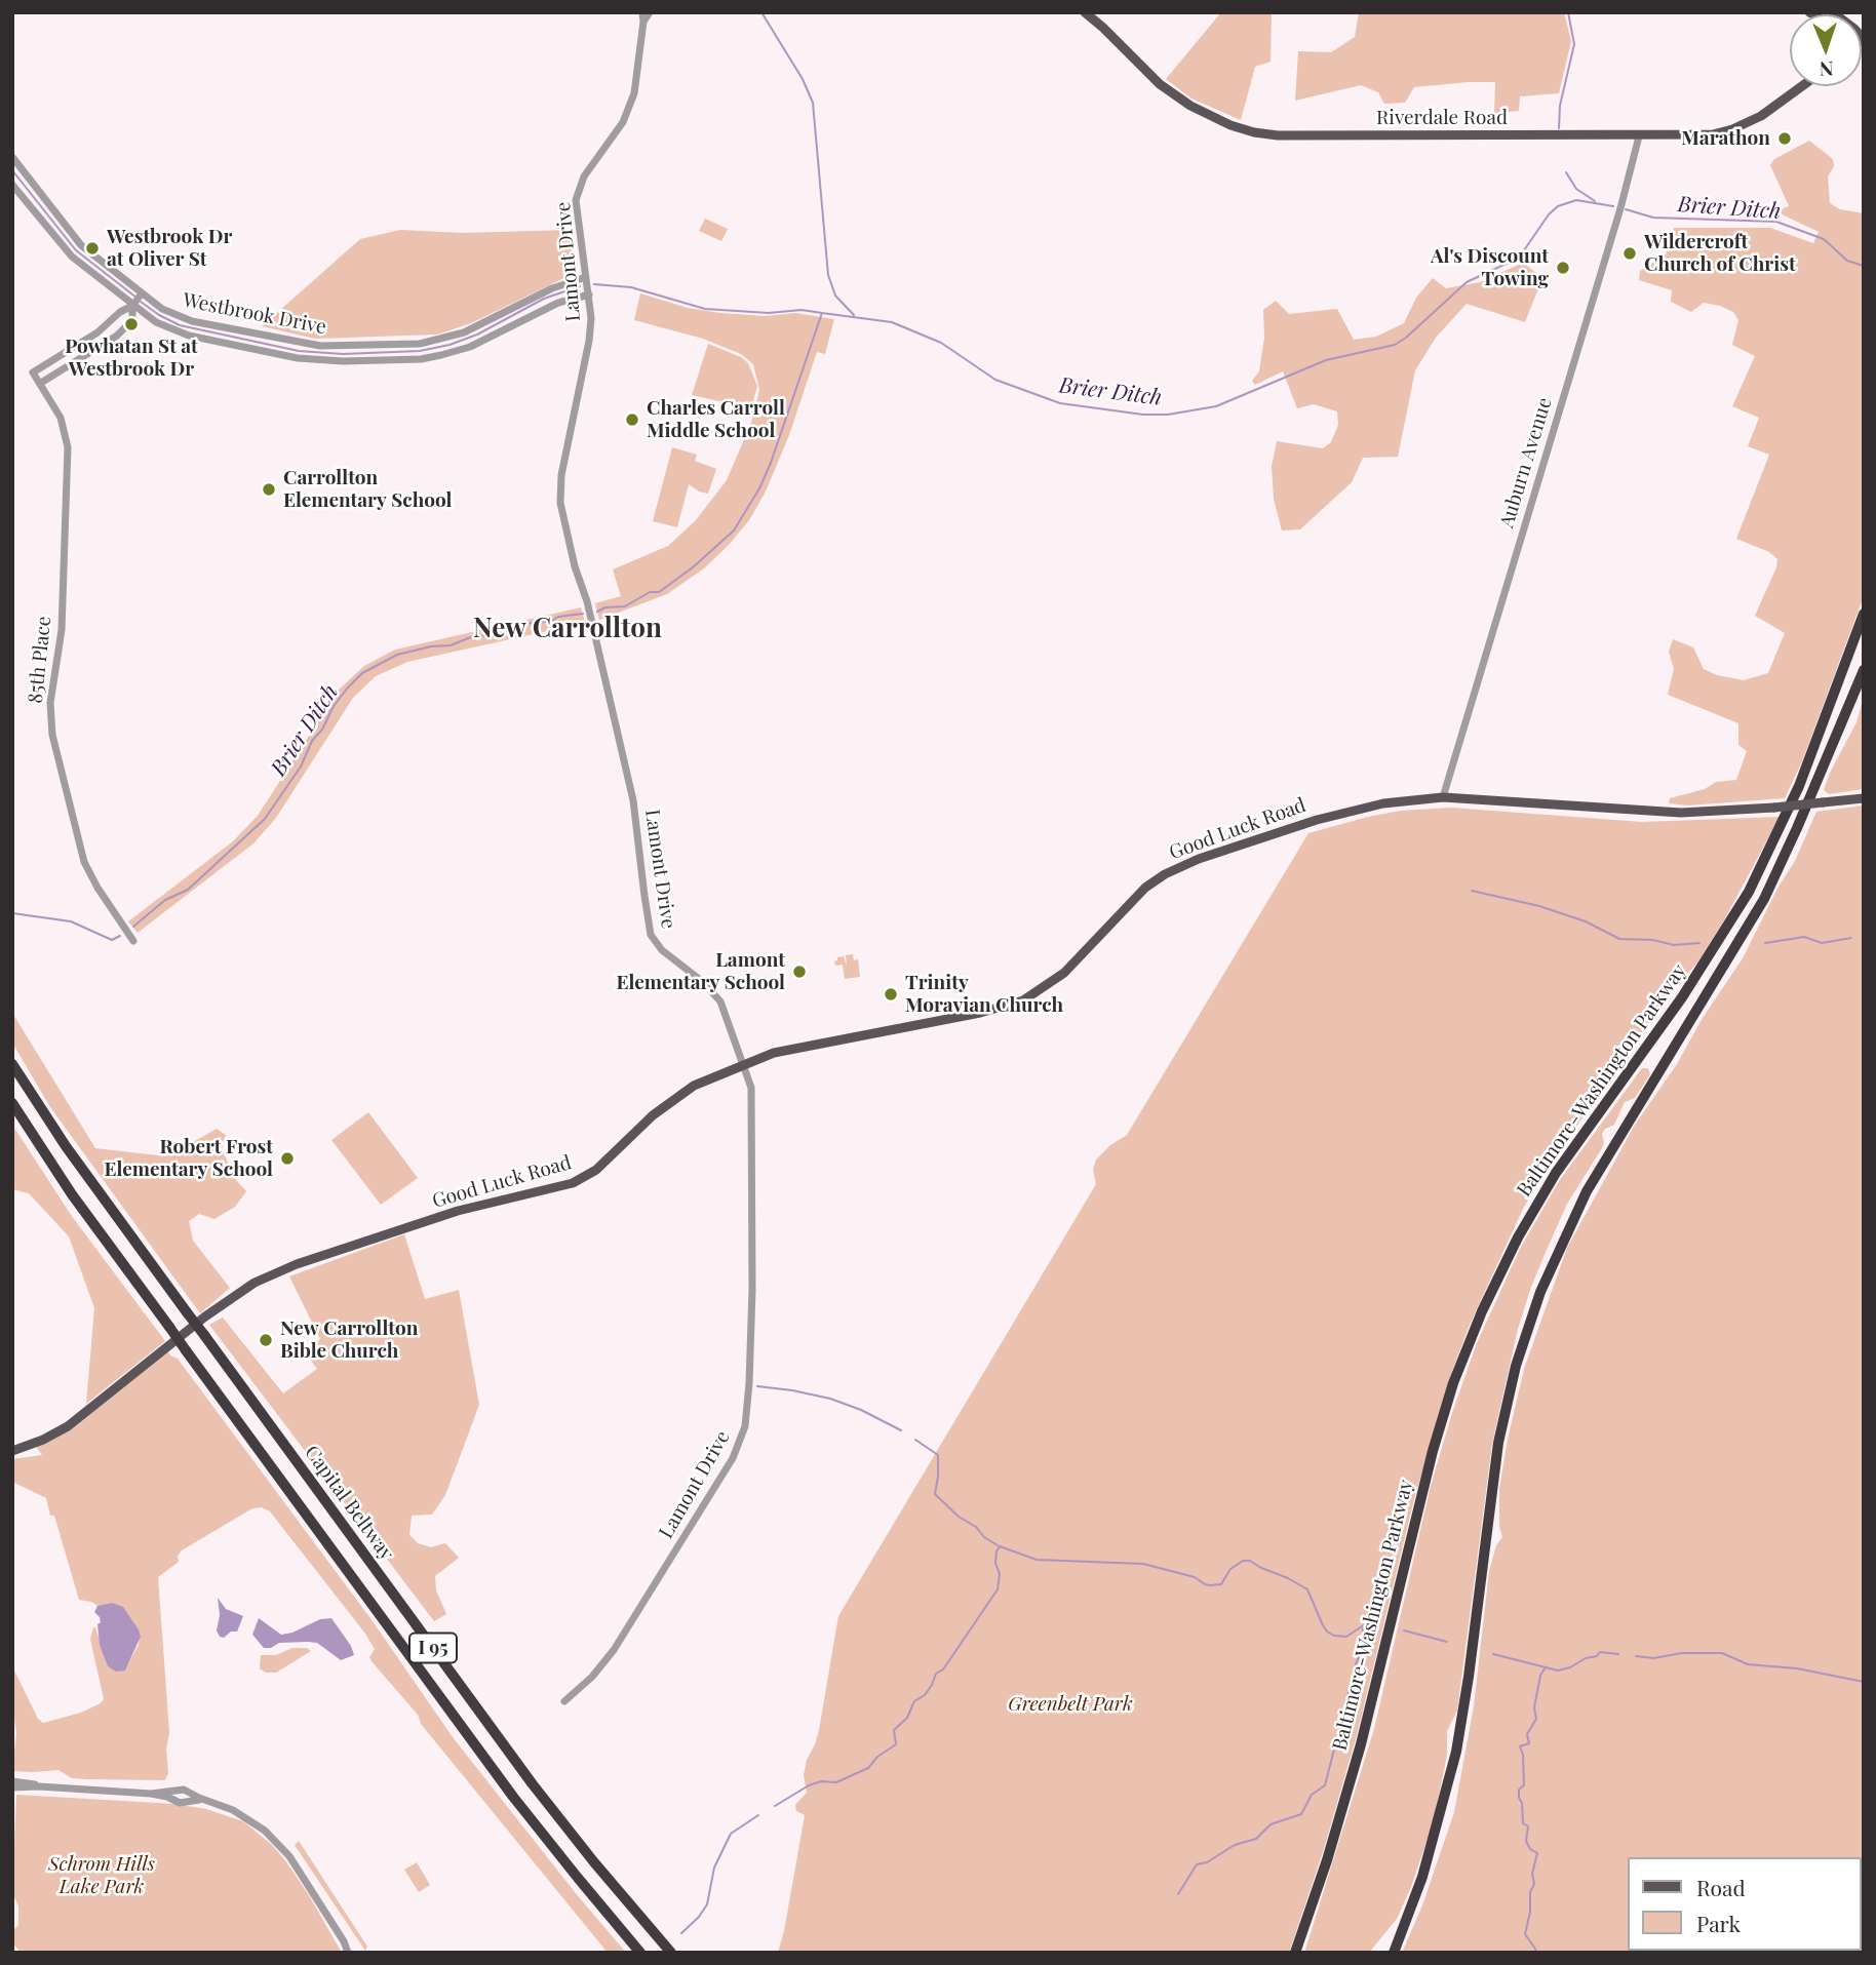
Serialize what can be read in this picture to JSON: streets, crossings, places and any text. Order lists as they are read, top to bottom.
{
  "streets": {
    "highway": ["Baltimore-Washington Parkway", "Capital Beltway", "I 95"],
    "main road": ["Riverdale Road", "Good Luck Road"],
    "street": [
      "Lamont Drive",
      "Westbrook Drive",
      "Auburn Avenue",
      "85th Place"
    ]
  },
  "crossings": [
    ["Riverdale Road", "Auburn Avenue"],
    ["Lamont Drive", "Westbrook Drive"],
    ["Lamont Drive", "Good Luck Road"],
    ["Westbrook Drive", "85th Place"],
    ["Auburn Avenue", "Good Luck Road"]
  ],
  "districts": ["New Carrollton"],
  "water": ["Brier Ditch"],
  "parks": ["Greenbelt Park", "Schrom Hills Lake Park"],
  "places": [
    "Marathon",
    "Westbrook Dr at Oliver St",
    "Wildercroft Church of Christ",
    "Al's Discount Towing",
    "Powhatan St at Westbrook Dr",
    "Charles Carroll Middle School",
    "Carrollton Elementary School",
    "Lamont Elementary School",
    "Trinity Moravian Church",
    "Robert Frost Elementary School",
    "New Carrollton Bible Church"
  ],
  "legend": ["Road", "Park"],
  "north": "bottom"
}
